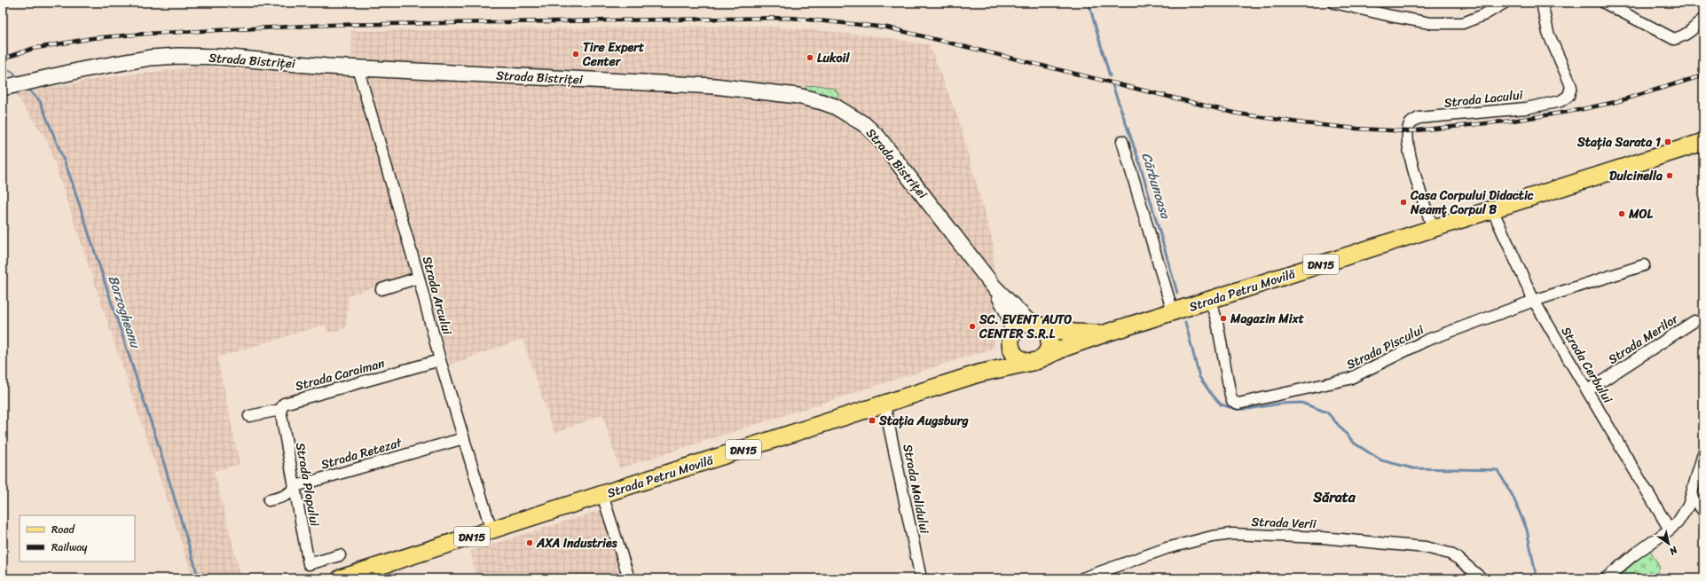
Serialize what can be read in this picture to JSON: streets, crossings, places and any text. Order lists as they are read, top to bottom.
{
  "streets": {
    "main road": ["Strada Bistriței", "DN15", "Strada Petru Movilă"],
    "street": [
      "Strada Lacului",
      "Strada Arcului",
      "Strada Merilor",
      "Strada Piscului",
      "Strada Cerbului",
      "Strada Caraiman",
      "Strada Retezat",
      "Strada Plopului",
      "Strada Molidului",
      "Strada Verii"
    ]
  },
  "crossings": [
    ["Strada Bistriței", "DN15"],
    ["Strada Bistriței", "Strada Petru Movilă"],
    ["Strada Bistriței", "Strada Arcului"],
    ["Strada Lacului", "Strada Petru Movilă"],
    ["DN15", "Strada Petru Movilă"],
    ["Strada Petru Movilă", "Strada Arcului"],
    ["Strada Petru Movilă", "Strada Piscului"],
    ["Strada Petru Movilă", "Strada Cerbului"],
    ["Strada Petru Movilă", "Strada Molidului"],
    ["Strada Arcului", "Strada Caraiman"],
    ["Strada Arcului", "Strada Retezat"],
    ["Strada Merilor", "Strada Cerbului"],
    ["Strada Piscului", "Strada Cerbului"],
    ["Strada Caraiman", "Strada Plopului"],
    ["Strada Retezat", "Strada Plopului"]
  ],
  "districts": ["Sărata"],
  "water": ["Cărbunoasa", "Borzogheanu"],
  "places": {
    "other": [
      "Tire Expert Center",
      "Lukoil",
      "Dulcinella",
      "Casa Corpului Didactic Neamţ Corpul B",
      "MOL",
      "Magazin Mixt",
      "SC. EVENT AUTO CENTER S.R.L",
      "AXA Industries"
    ],
    "transit": ["Stația Sarata 1", "Stația Augsburg"]
  },
  "legend": ["Road", "Railway"],
  "north": "bottom right"
}
